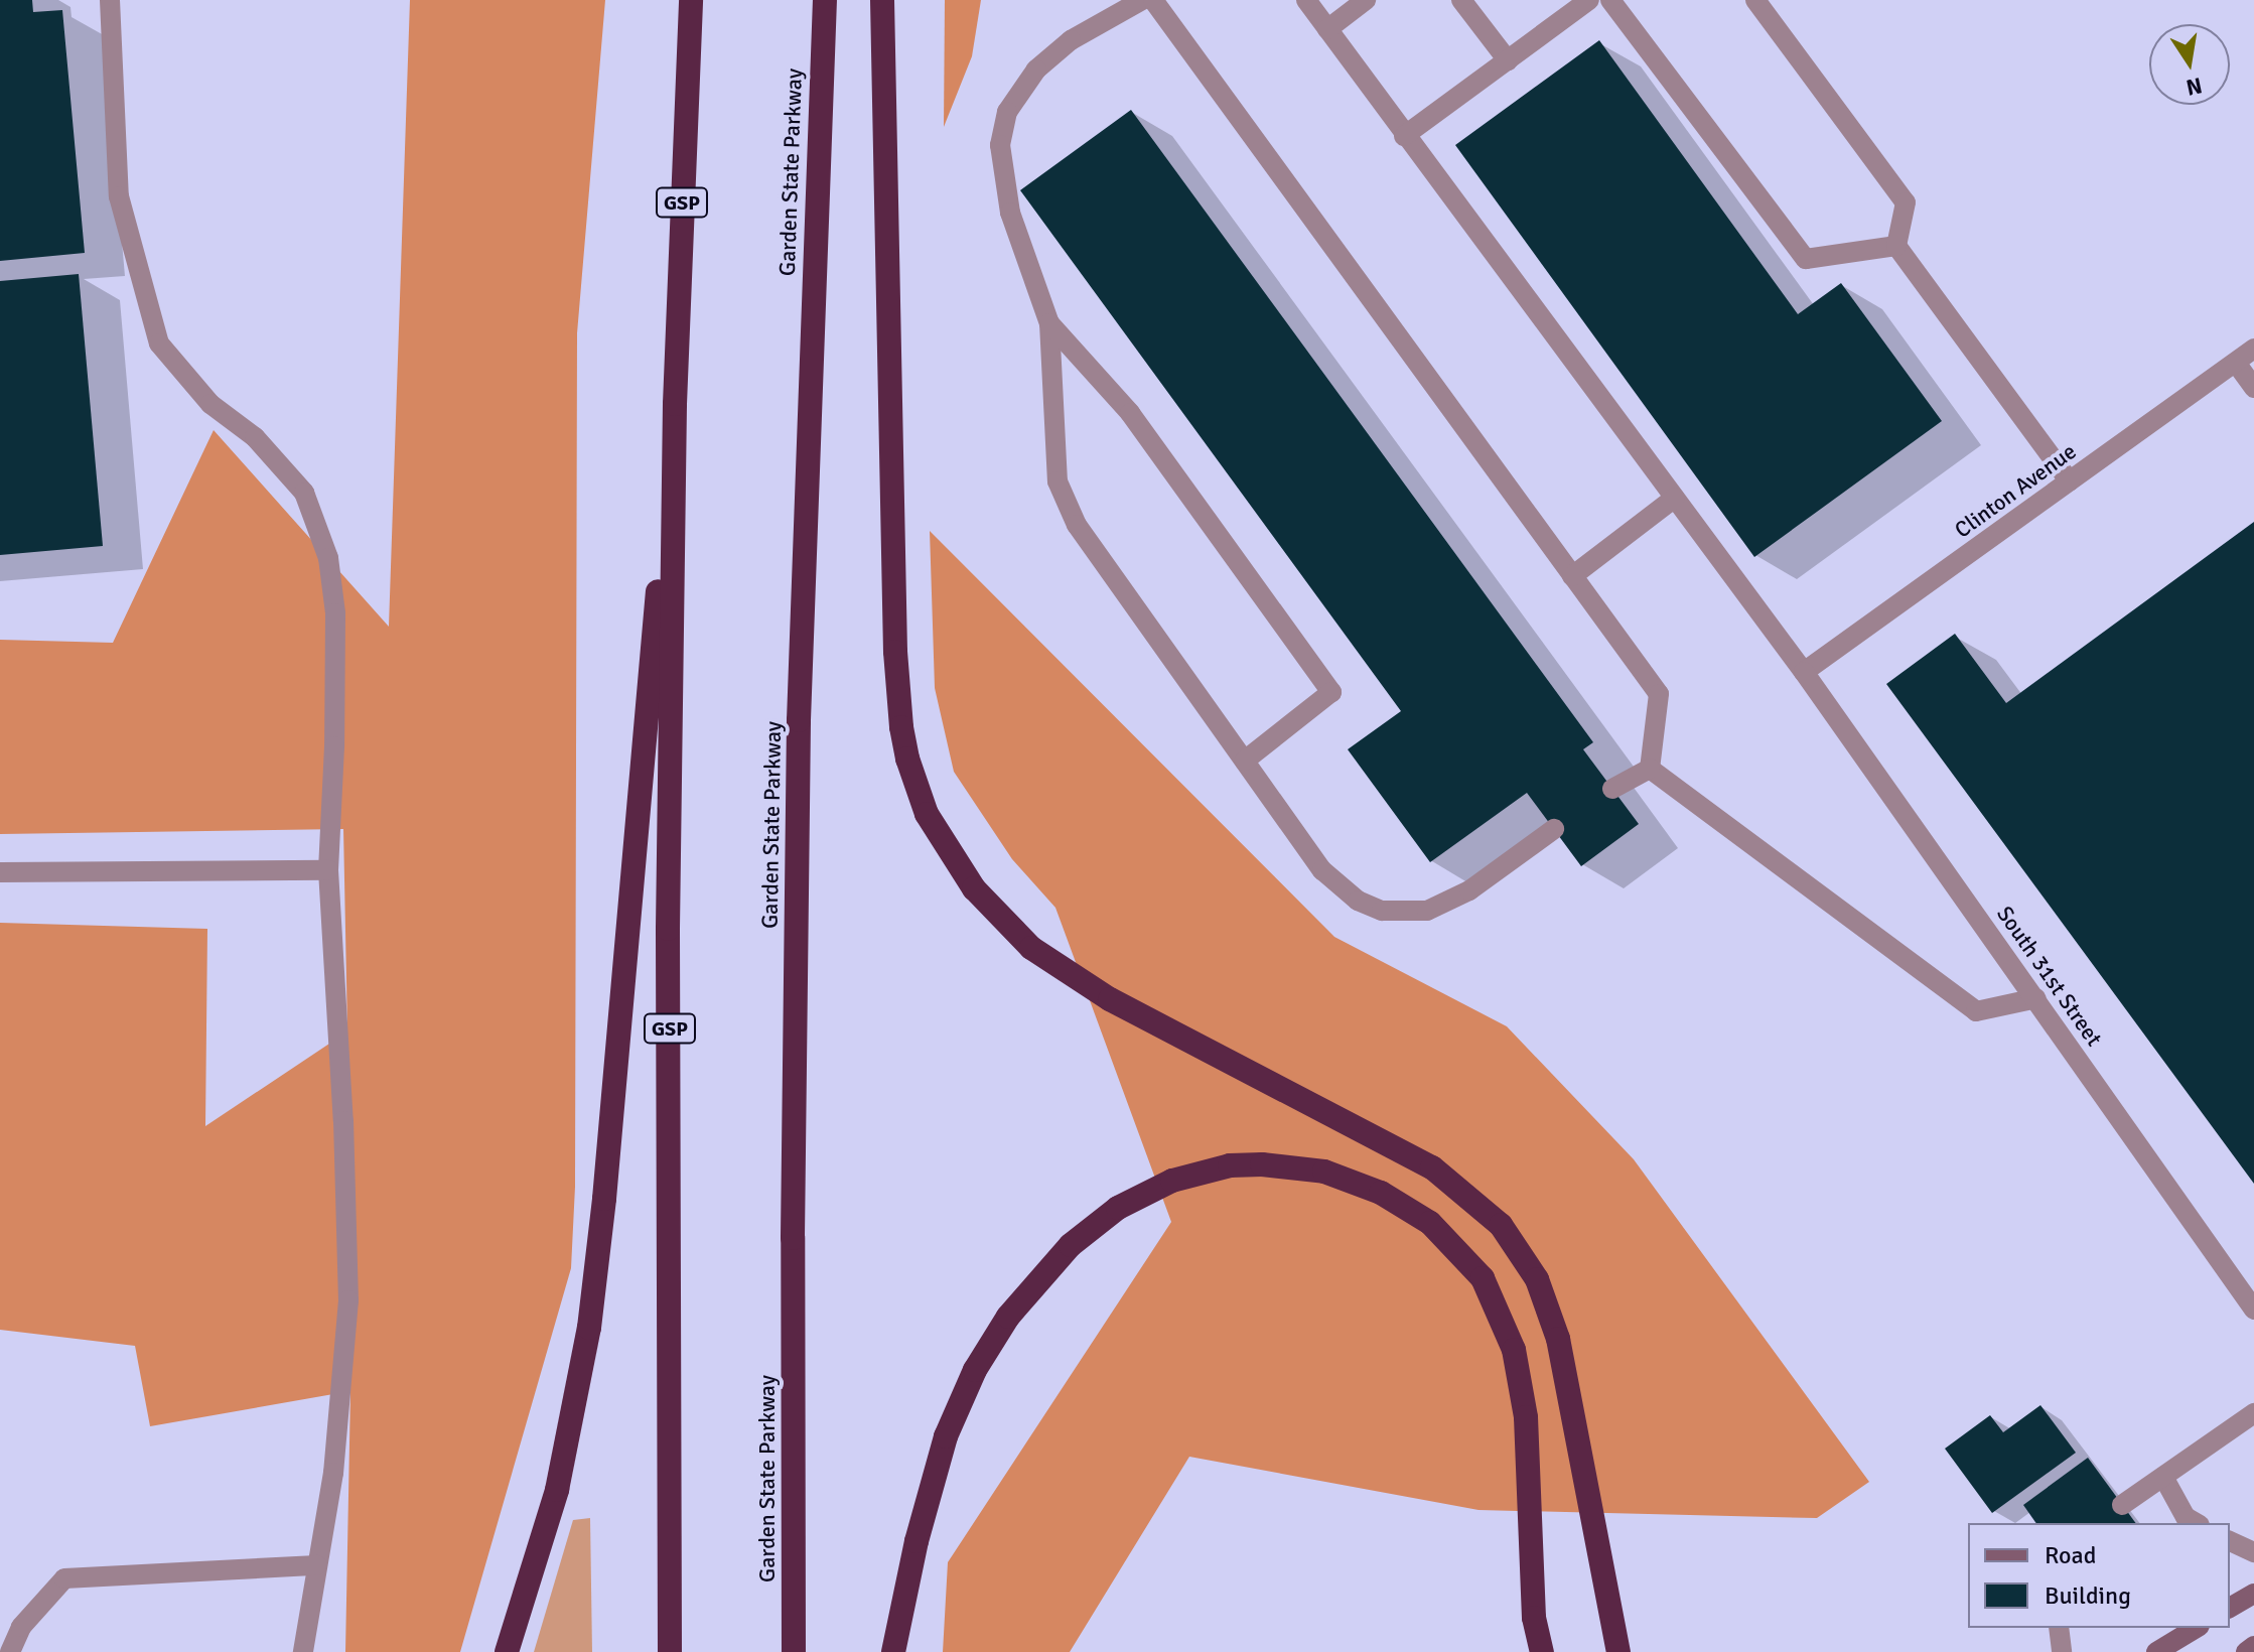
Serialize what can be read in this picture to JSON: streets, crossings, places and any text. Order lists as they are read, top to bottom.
{
  "streets": {
    "highway": ["Garden State Parkway", "GSP"],
    "street": ["Clinton Avenue", "South 31st Street"]
  },
  "crossings": [
    ["Clinton Avenue", "South 31st Street"]
  ],
  "legend": ["Road", "Building"],
  "north": "bottom"
}
